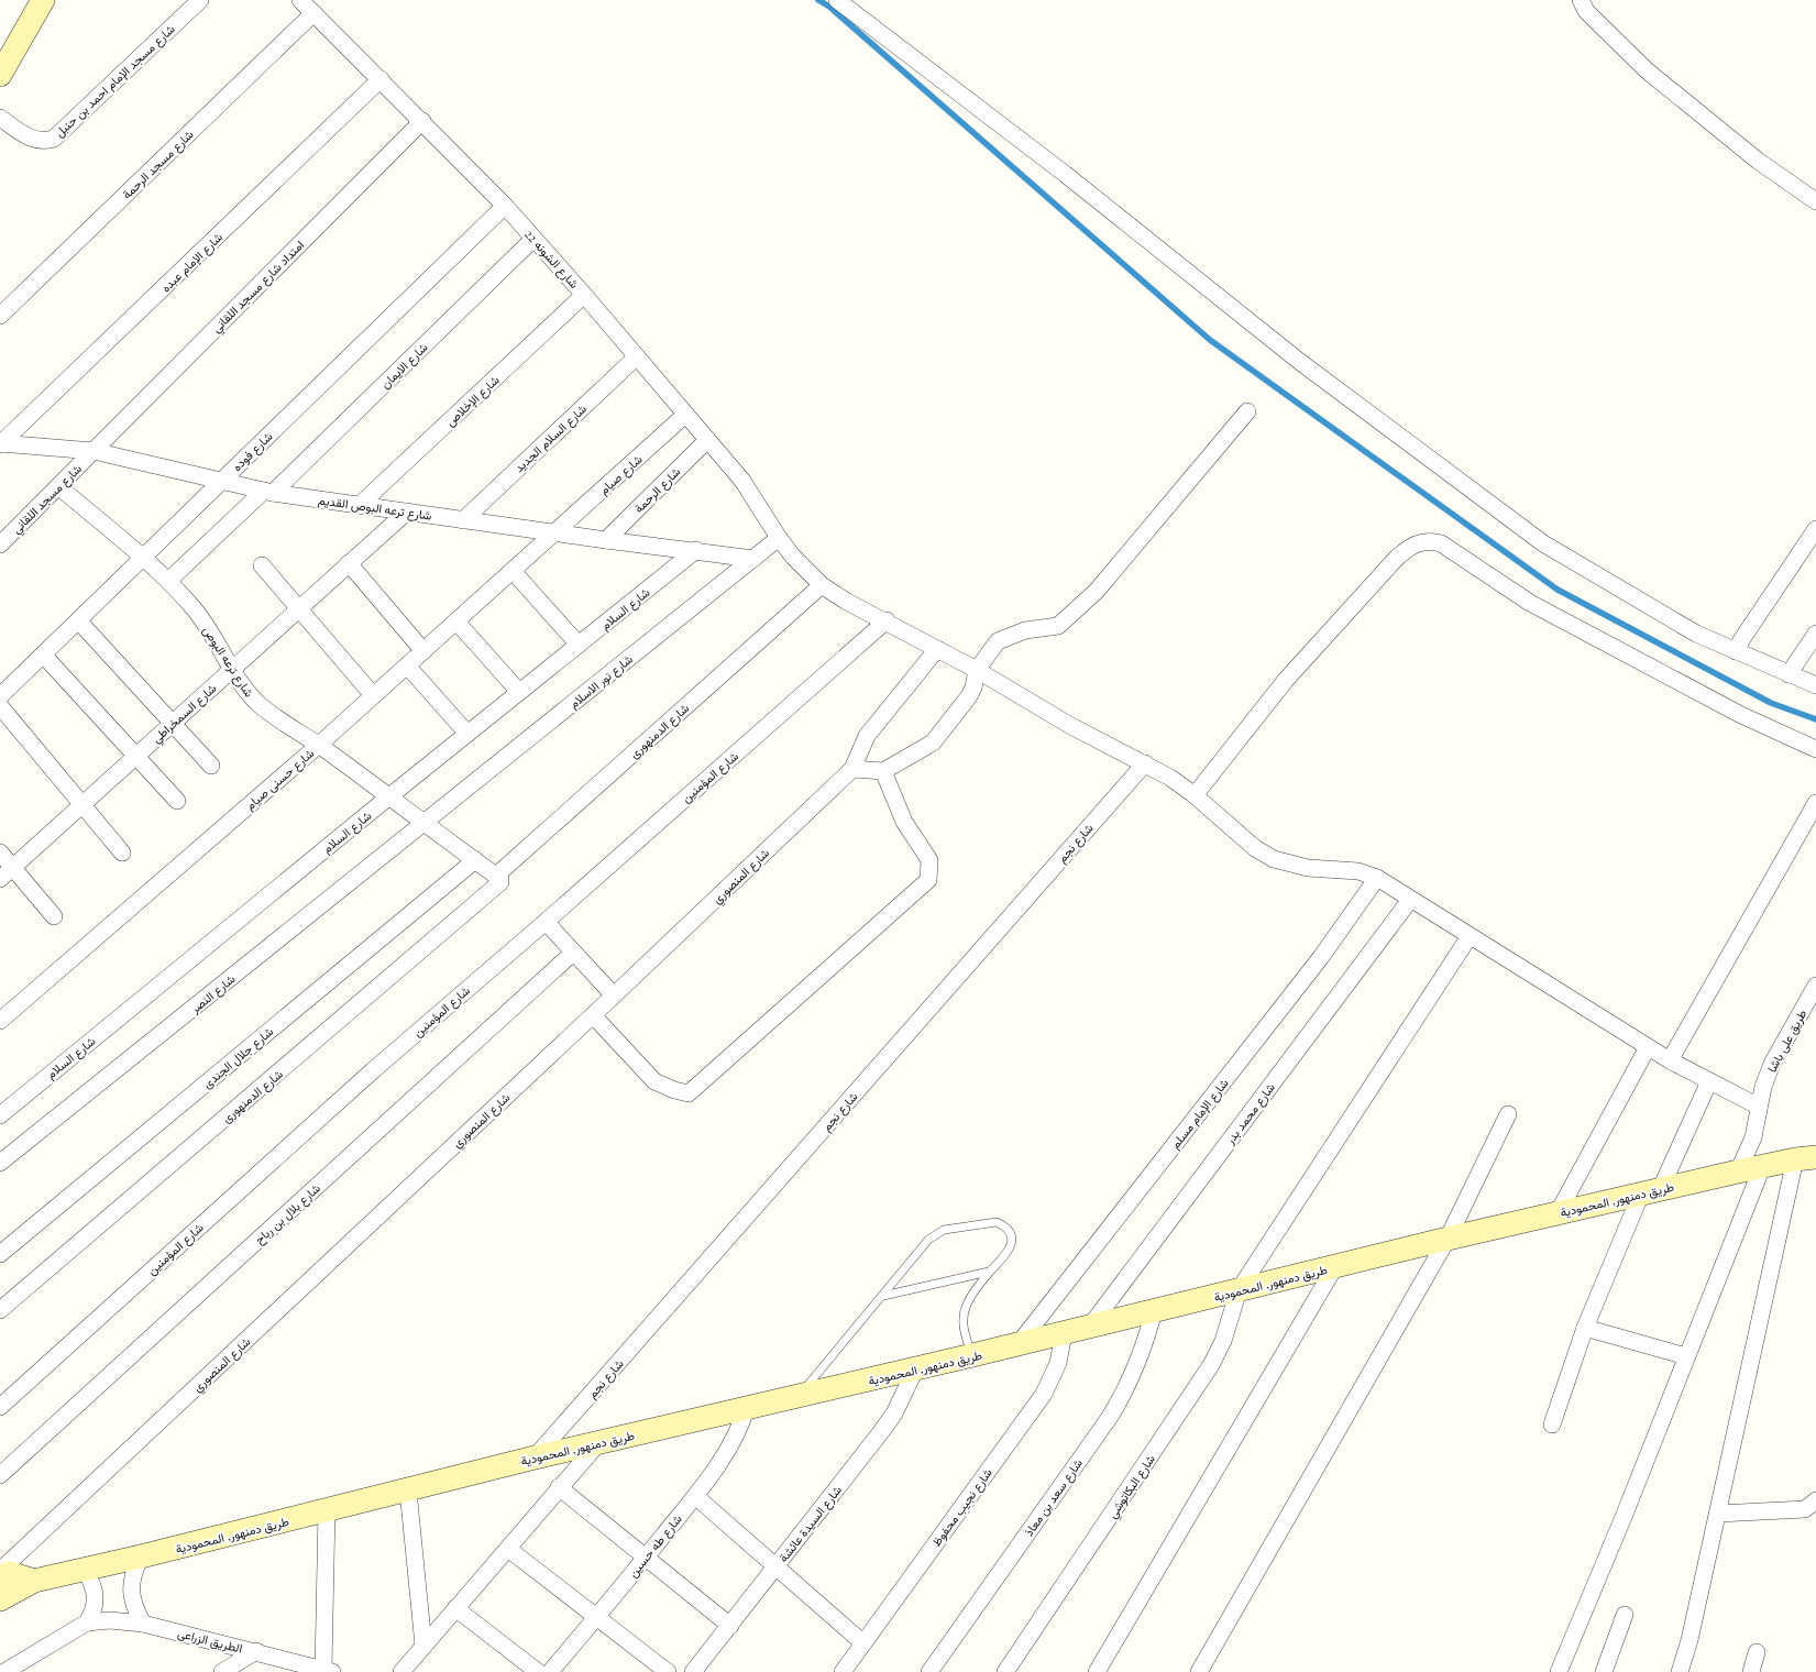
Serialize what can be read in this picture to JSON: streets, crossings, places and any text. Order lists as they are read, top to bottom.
{
  "streets": {
    "main road": ["طريق دمنهور, المحمودية"],
    "street": [
      "شارع مسجد الإمام احمد بن حنبل",
      "شارع مسجد الرحمة",
      "شارع الشونه 22",
      "شارع الإمام عبده",
      "امتداد شارع مسجد اللقاني",
      "شارع الايمان",
      "شارع الإخلاص",
      "شارع السلام الجديد",
      "شارع فوده",
      "شارع صيام",
      "شارع الرحمة",
      "شارع مسجد اللقاني",
      "شارع ترعه البوص القديم",
      "شارع السلام",
      "شارع ترعه البوص",
      "شارع نور الاسلام",
      "شارع السمخراطي",
      "شارع الدمنهورى",
      "شارع المؤمنين",
      "شارع حسنى صيام",
      "شارع نجم",
      "شارع المنصوري",
      "شارع النصر",
      "طريق على باشا",
      "شارع جلال الجندى",
      "شارع الإمام مسلم",
      "شارع محمد بدر",
      "شارع بلال بن رباح",
      "شارع البكاتوشي",
      "شارع سعد بن معاذ",
      "شارع نجيب محفوظ",
      "شارع السيدة عائشة",
      "شارع طه حسين",
      "الطريق الزراعى"
    ]
  },
  "crossings": [
    ["شارع مسجد الرحمة", "شارع الشونه 22"],
    ["شارع الشونه 22", "شارع الإمام عبده"],
    ["شارع الشونه 22", "امتداد شارع مسجد اللقاني"],
    ["شارع الشونه 22", "شارع الايمان"],
    ["شارع الشونه 22", "شارع الإخلاص"],
    ["شارع الشونه 22", "شارع السلام الجديد"],
    ["شارع الشونه 22", "شارع فوده"],
    ["شارع الشونه 22", "شارع صيام"],
    ["شارع الشونه 22", "شارع الرحمة"],
    ["شارع الشونه 22", "شارع نور الاسلام"],
    ["شارع الشونه 22", "شارع الدمنهورى"],
    ["شارع الشونه 22", "شارع المؤمنين"],
    ["شارع الشونه 22", "شارع نجم"],
    ["شارع الشونه 22", "شارع المنصوري"],
    ["شارع الشونه 22", "طريق على باشا"],
    ["شارع الشونه 22", "شارع الإمام مسلم"],
    ["شارع الشونه 22", "شارع محمد بدر"],
    ["شارع الشونه 22", "شارع البكاتوشي"],
    ["شارع الإمام عبده", "شارع ترعه البوص القديم"],
    ["امتداد شارع مسجد اللقاني", "شارع مسجد اللقاني"],
    ["امتداد شارع مسجد اللقاني", "شارع ترعه البوص القديم"],
    ["شارع الايمان", "شارع ترعه البوص القديم"],
    ["شارع الإخلاص", "شارع ترعه البوص القديم"],
    ["شارع السلام الجديد", "شارع ترعه البوص القديم"],
    ["شارع فوده", "شارع ترعه البوص القديم"],
    ["شارع فوده", "شارع ترعه البوص"],
    ["شارع صيام", "شارع ترعه البوص القديم"],
    ["شارع صيام", "شارع حسنى صيام"],
    ["شارع الرحمة", "شارع ترعه البوص القديم"],
    ["شارع مسجد اللقاني", "شارع ترعه البوص القديم"],
    ["شارع مسجد اللقاني", "شارع ترعه البوص"],
    ["شارع ترعه البوص القديم", "شارع السلام"],
    ["شارع ترعه البوص القديم", "شارع نور الاسلام"],
    ["شارع ترعه البوص القديم", "شارع السمخراطي"],
    ["شارع ترعه البوص القديم", "شارع حسنى صيام"],
    ["شارع السلام", "شارع ترعه البوص"],
    ["شارع ترعه البوص", "شارع نور الاسلام"],
    ["شارع ترعه البوص", "شارع السمخراطي"],
    ["شارع ترعه البوص", "شارع الدمنهورى"],
    ["شارع ترعه البوص", "شارع حسنى صيام"],
    ["شارع ترعه البوص", "شارع النصر"],
    ["شارع ترعه البوص", "شارع جلال الجندى"],
    ["شارع نور الاسلام", "شارع النصر"],
    ["شارع نجم", "طريق دمنهور, المحمودية"],
    ["طريق على باشا", "طريق دمنهور, المحمودية"],
    ["شارع الإمام مسلم", "طريق دمنهور, المحمودية"],
    ["شارع محمد بدر", "طريق دمنهور, المحمودية"],
    ["طريق دمنهور, المحمودية", "شارع البكاتوشي"],
    ["طريق دمنهور, المحمودية", "شارع سعد بن معاذ"],
    ["طريق دمنهور, المحمودية", "شارع نجيب محفوظ"],
    ["طريق دمنهور, المحمودية", "شارع السيدة عائشة"],
    ["طريق دمنهور, المحمودية", "شارع طه حسين"]
  ]
}
